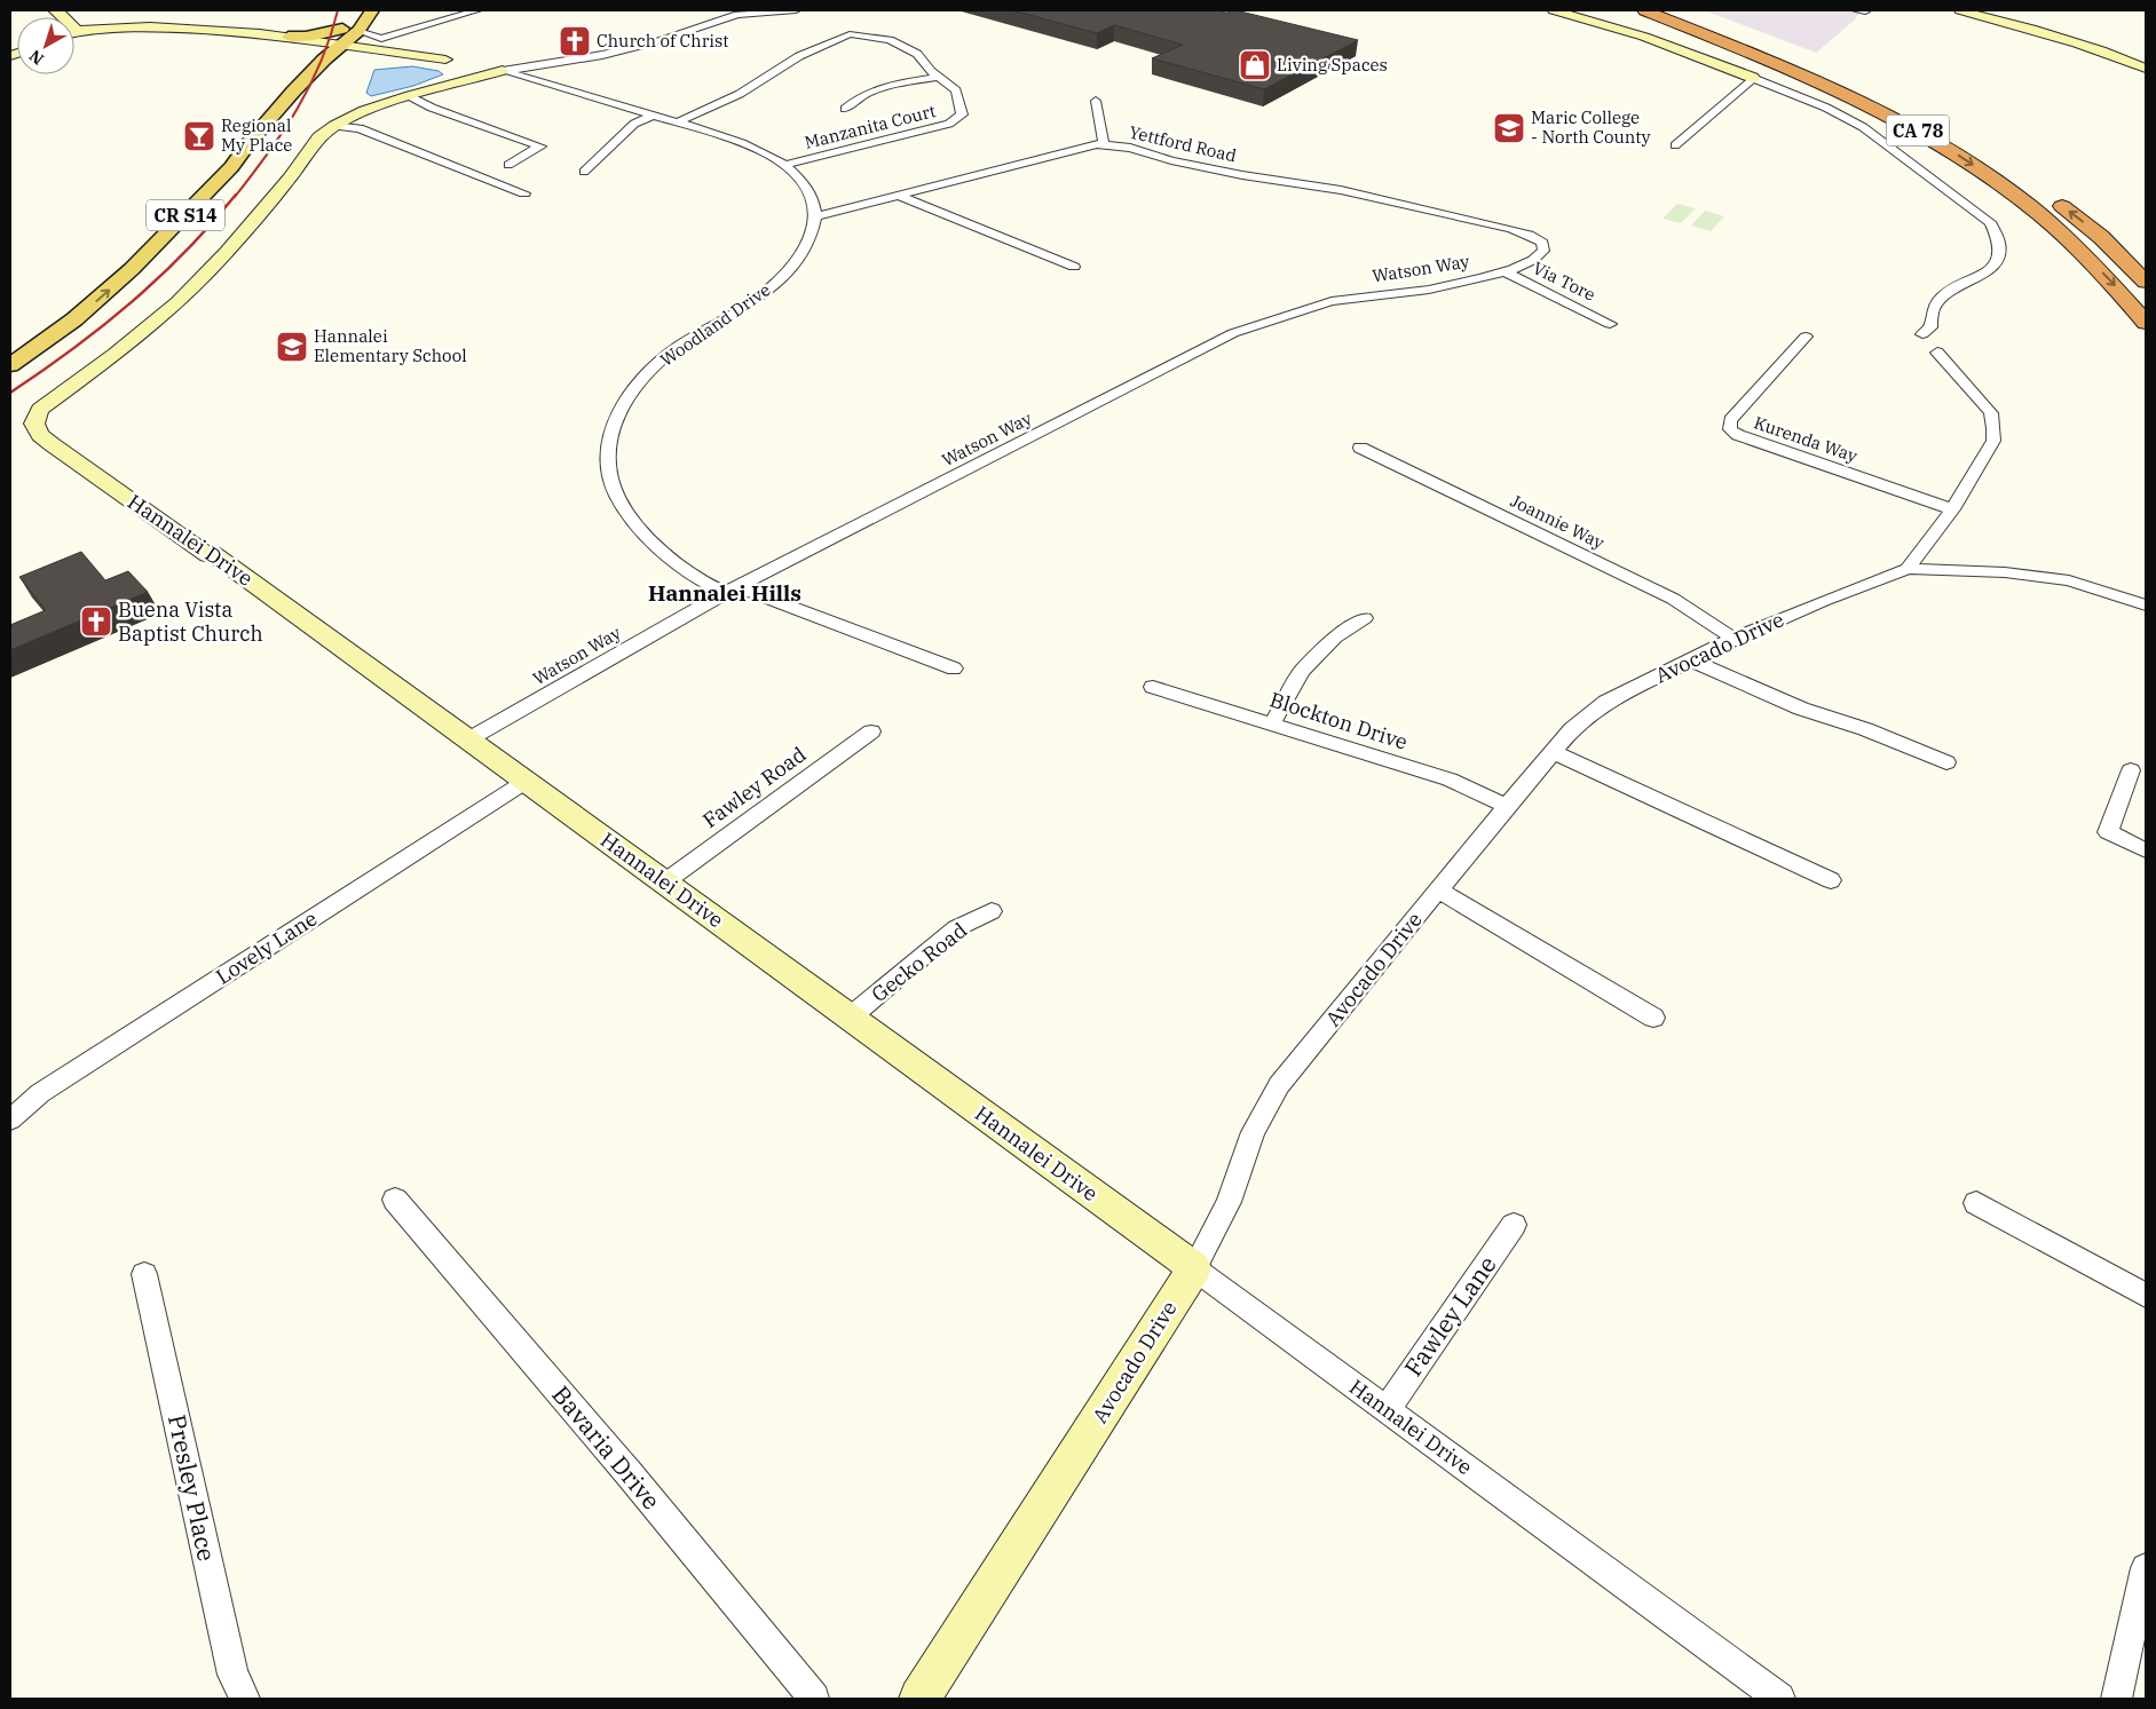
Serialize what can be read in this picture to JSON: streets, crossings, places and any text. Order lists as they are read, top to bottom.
{
  "streets": {
    "highway": ["CA 78"],
    "main road": ["CR S14"],
    "street": [
      "Manzanita Court",
      "Yettford Road",
      "Watson Way",
      "Via Tore",
      "Woodland Drive",
      "Kurenda Way",
      "Joannie Way",
      "Hannalei Drive",
      "Avocado Drive",
      "Blockton Drive",
      "Fawley Road",
      "Lovely Lane",
      "Gecko Road",
      "Fawley Lane",
      "Bavaria Drive",
      "Presley Place"
    ]
  },
  "crossings": [
    ["Yettford Road", "Watson Way"],
    ["Yettford Road", "Woodland Drive"],
    ["Watson Way", "Via Tore"],
    ["Watson Way", "Woodland Drive"],
    ["Watson Way", "Hannalei Drive"],
    ["Joannie Way", "Avocado Drive"],
    ["Hannalei Drive", "Avocado Drive"],
    ["Hannalei Drive", "Fawley Road"],
    ["Hannalei Drive", "Lovely Lane"],
    ["Hannalei Drive", "Gecko Road"],
    ["Hannalei Drive", "Fawley Lane"],
    ["Avocado Drive", "Blockton Drive"]
  ],
  "districts": ["Hannalei Hills"],
  "places": {
    "church": ["Church of Christ", "Buena Vista Baptist Church"],
    "shop": ["Living Spaces"],
    "school or university": ["Maric College - North County", "Hannalei Elementary School"],
    "bar": ["Regional My Place"]
  },
  "north": "bottom left"
}
